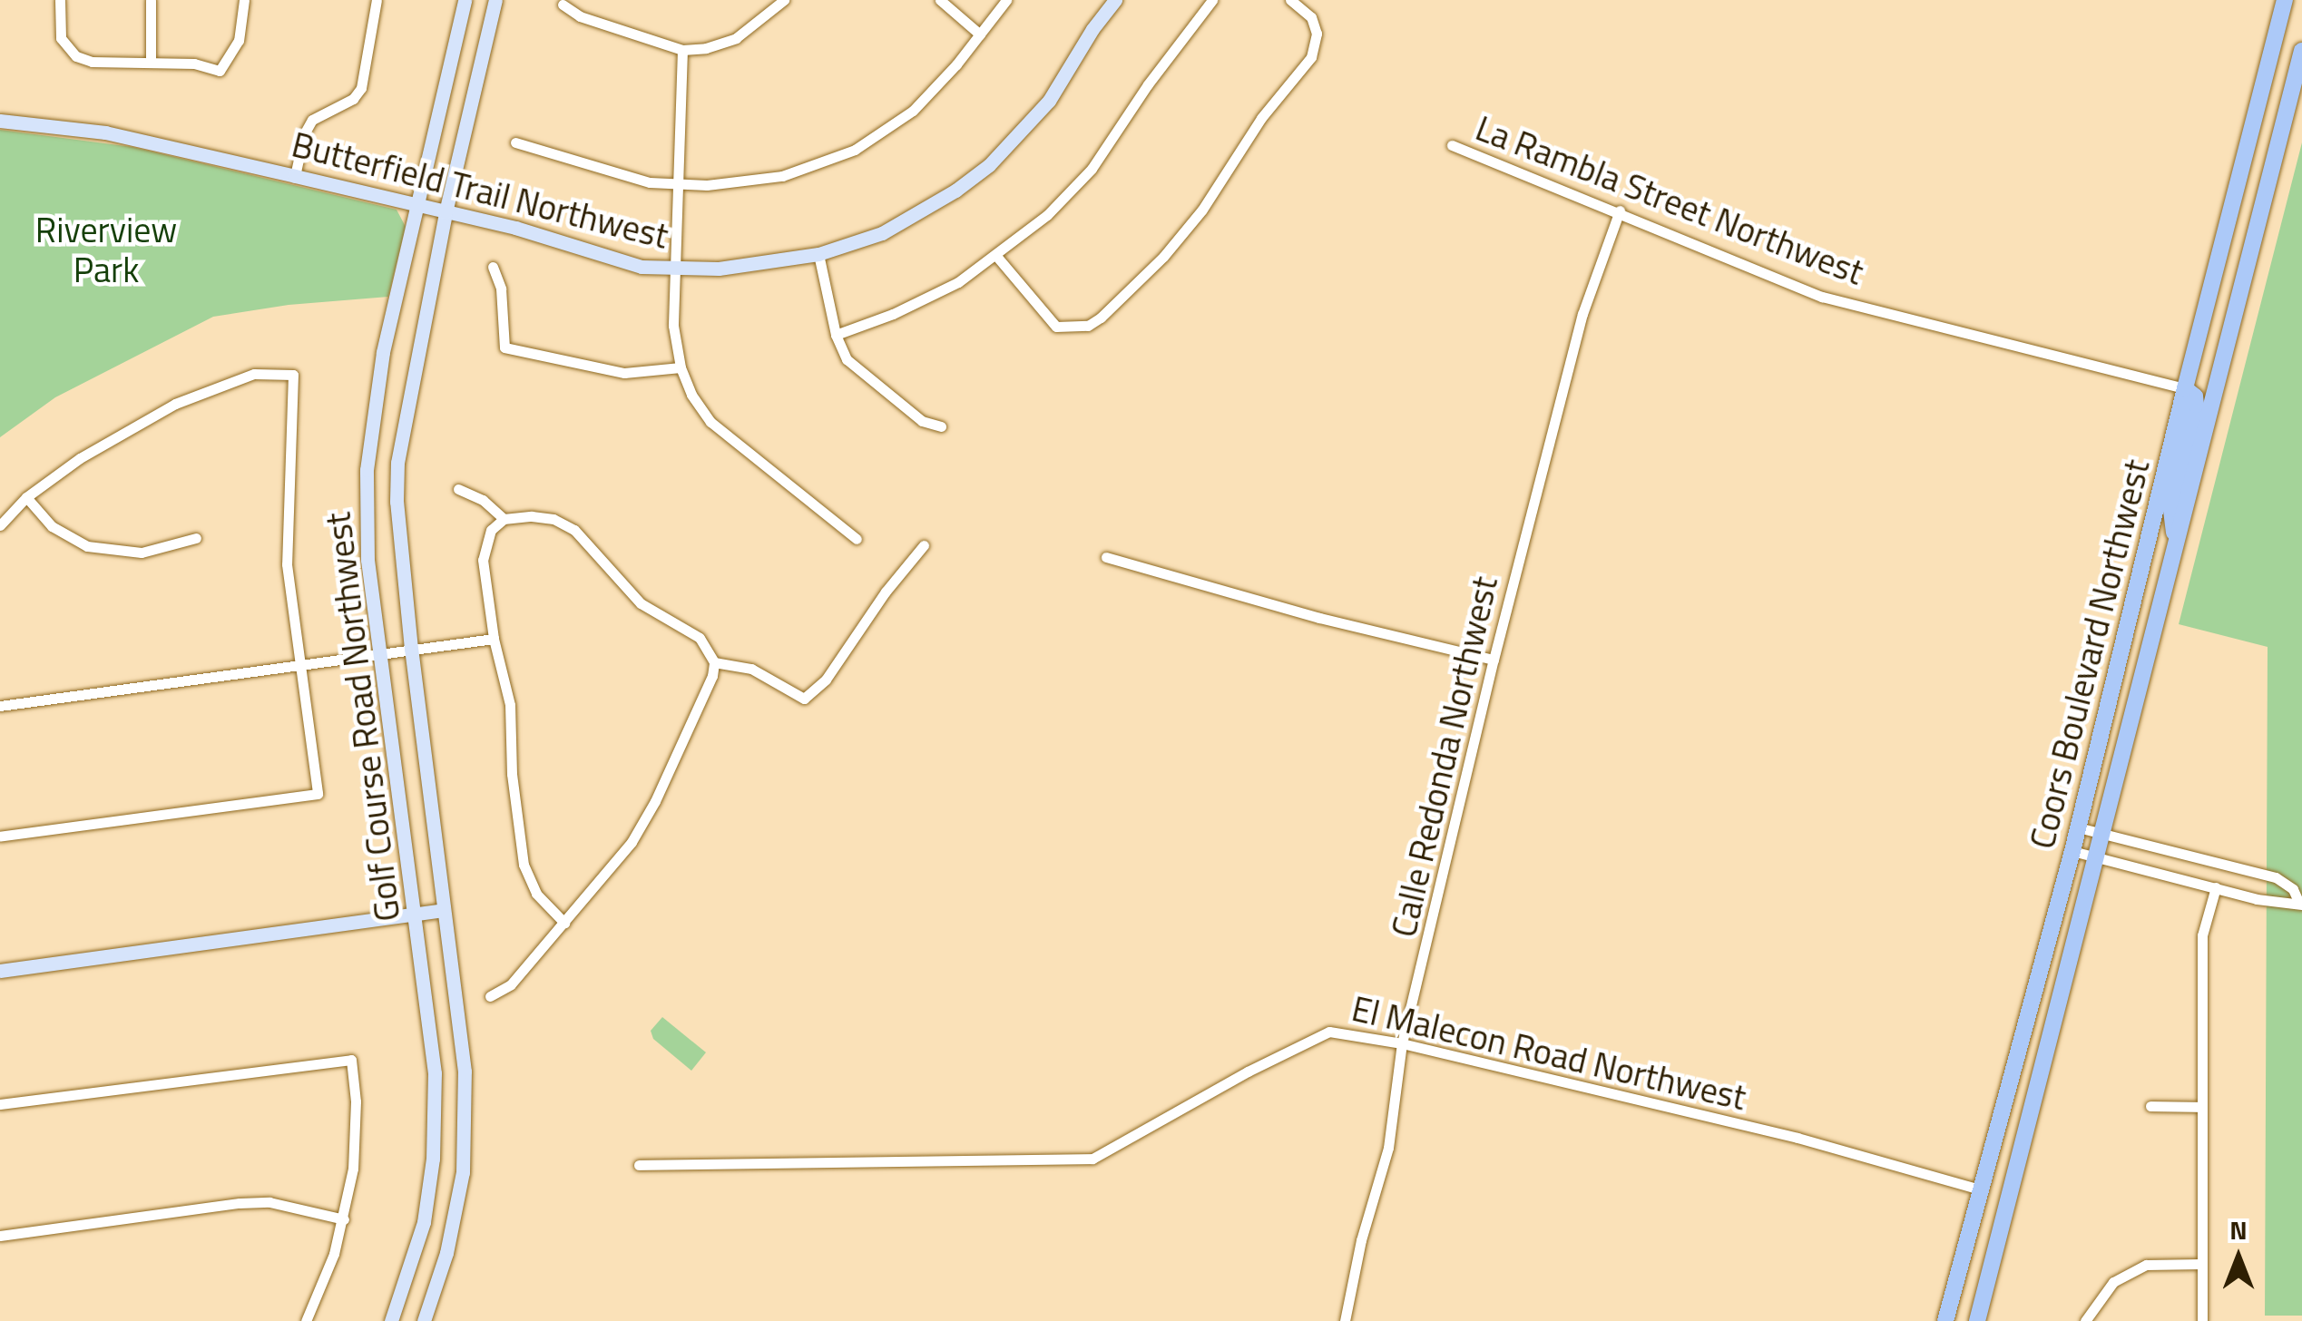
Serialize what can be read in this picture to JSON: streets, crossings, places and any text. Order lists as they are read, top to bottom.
{
  "streets": {
    "main road": ["Butterfield Trail Northwest", "Coors Boulevard Northwest", "Golf Course Road Northwest"],
    "street": ["La Rambla Street Northwest", "Calle Redonda Northwest", "El Malecon Road Northwest"]
  },
  "crossings": [
    ["Butterfield Trail Northwest", "Golf Course Road Northwest"],
    ["La Rambla Street Northwest", "Coors Boulevard Northwest"],
    ["La Rambla Street Northwest", "Calle Redonda Northwest"],
    ["Coors Boulevard Northwest", "El Malecon Road Northwest"],
    ["Calle Redonda Northwest", "El Malecon Road Northwest"]
  ],
  "parks": ["Riverview Park"],
  "north": "top"
}
